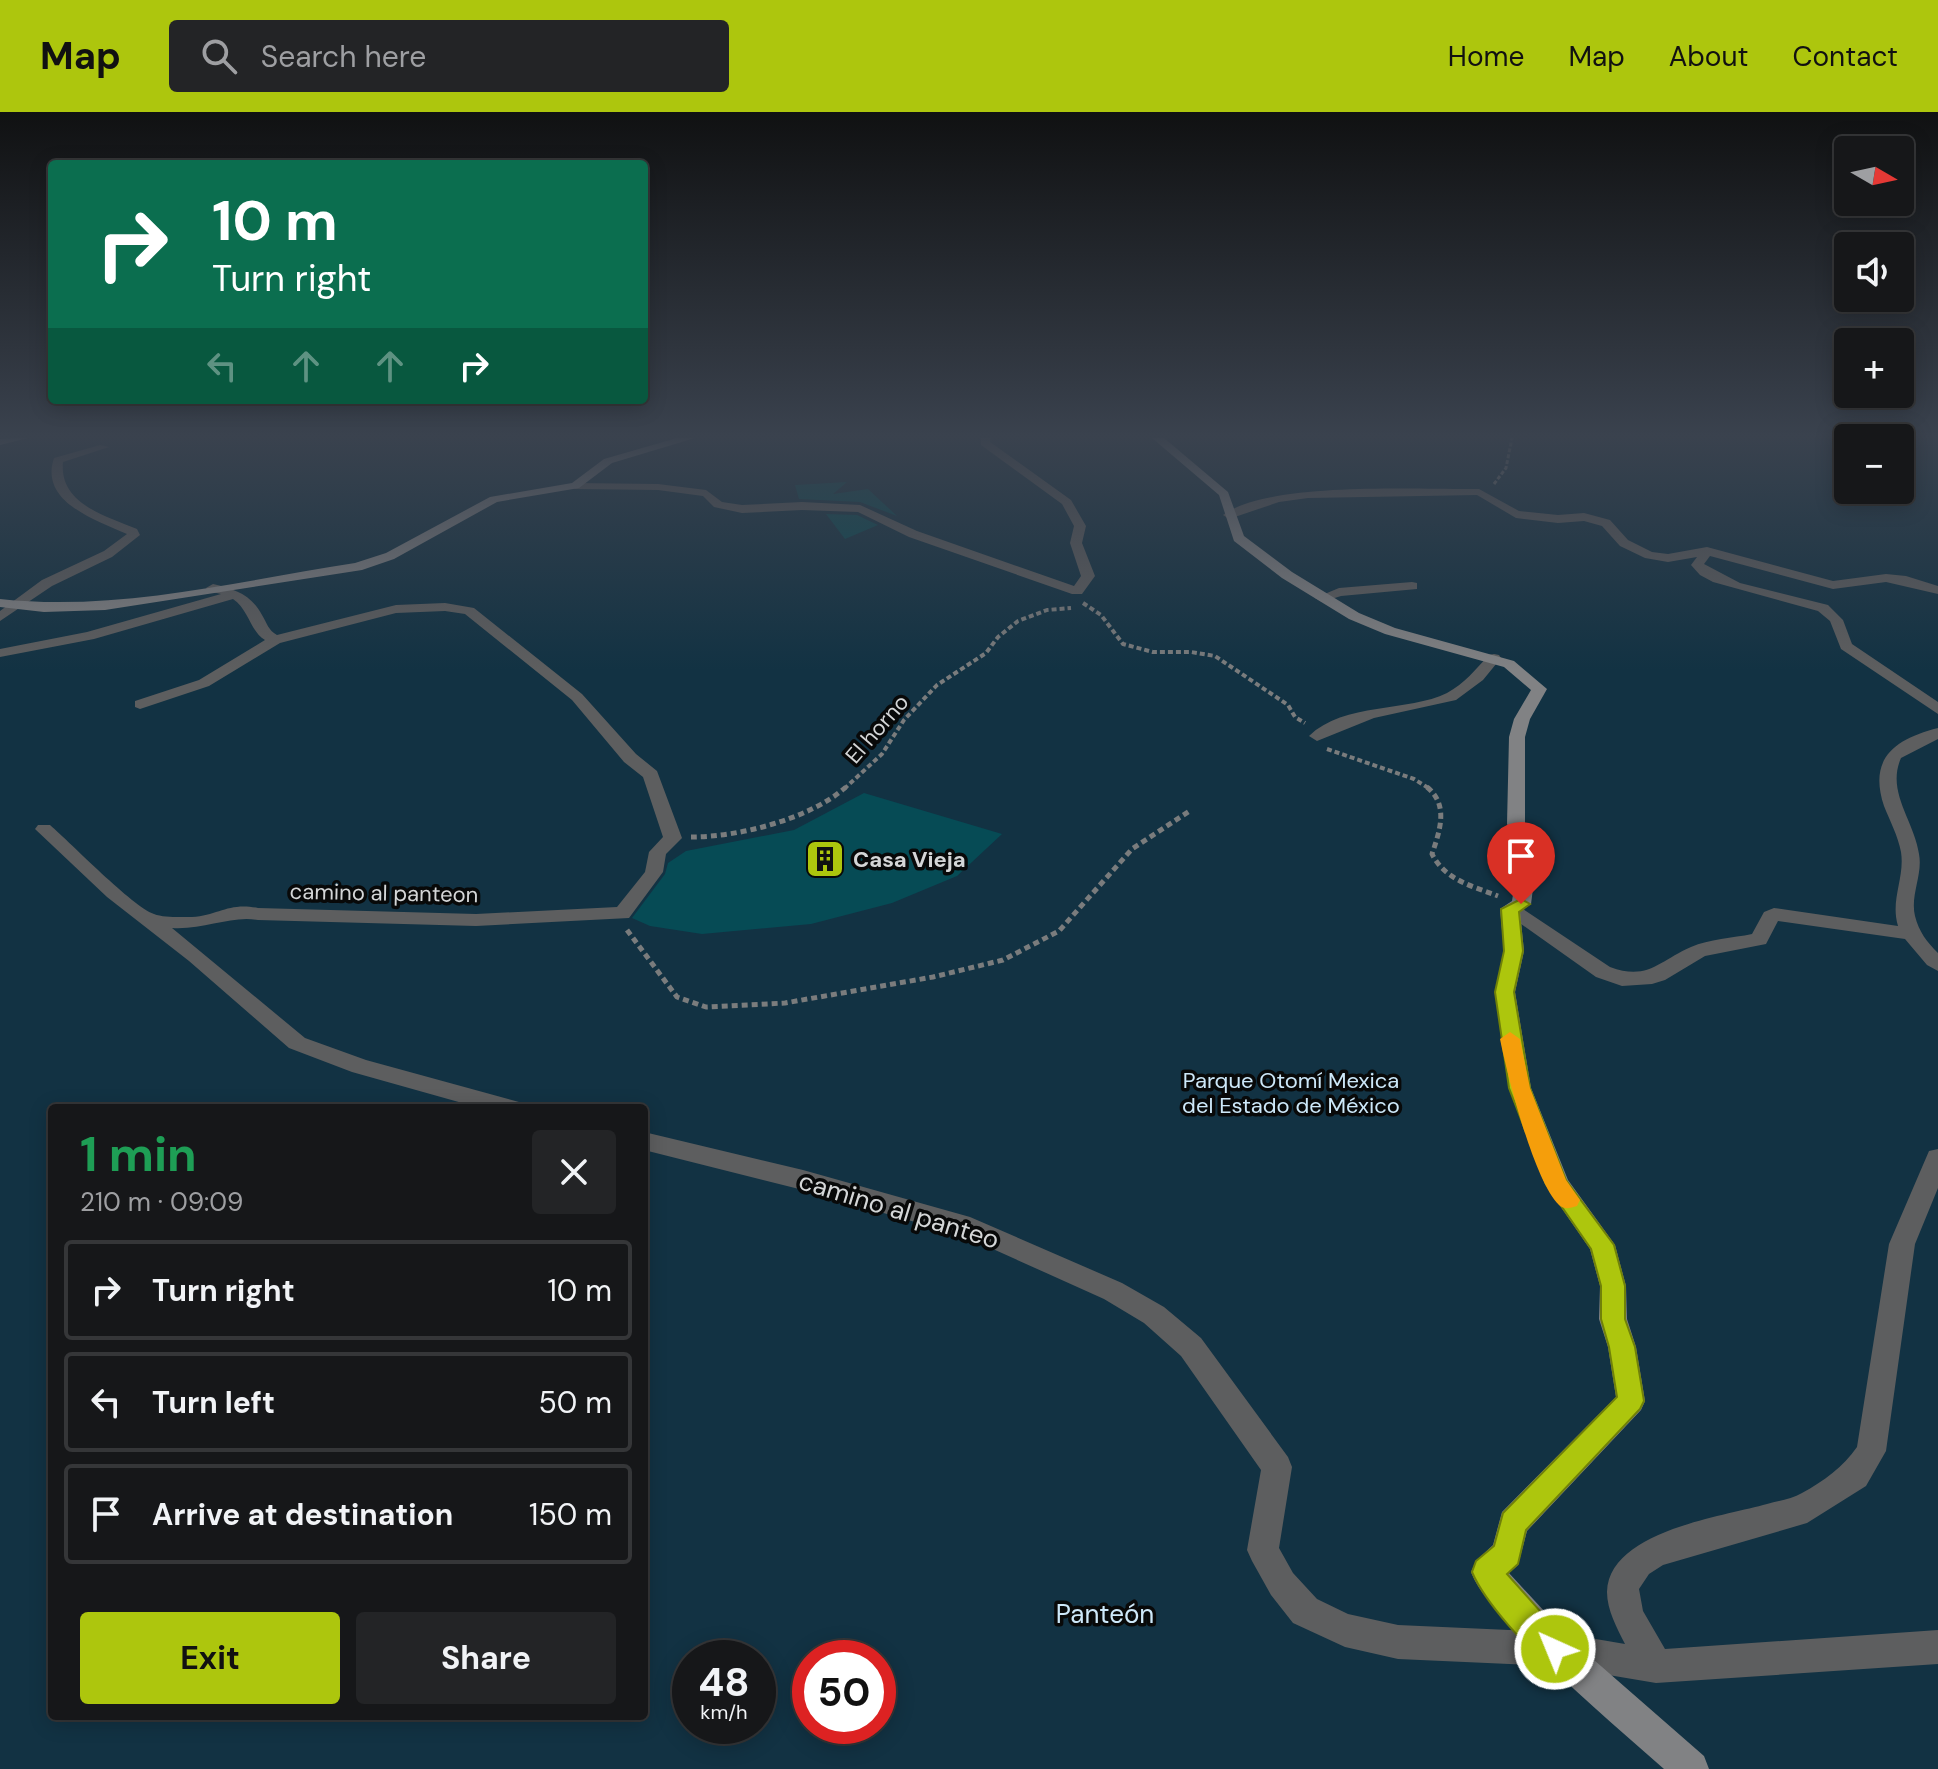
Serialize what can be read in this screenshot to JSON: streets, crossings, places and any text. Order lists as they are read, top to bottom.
{
  "streets": {
    "street": ["camino al panteon", "camino al panteo"],
    "path": ["El horno"]
  },
  "parks": ["Parque Otomí Mexica del Estado de México", "Panteón"],
  "places": {
    "building": ["Casa Vieja"]
  },
  "north": "right",
  "page": {
    "header": "Map",
    "search": "Search here",
    "nav": [
      "Home",
      "Map",
      "About",
      "Contact"
    ],
    "map_buttons": ["+", "−"],
    "turn": ["10 m", "Turn right"],
    "heading": ["1 min", "210 m · 09:09"],
    "list": [
      {
        "name": "Turn right",
        "value": "10 m"
      },
      {
        "name": "Turn left",
        "value": "50 m"
      },
      {
        "name": "Arrive at destination",
        "value": "150 m"
      }
    ],
    "buttons": ["Exit", "Share"],
    "speed": "48 km/h",
    "limit": "50"
  }
}
